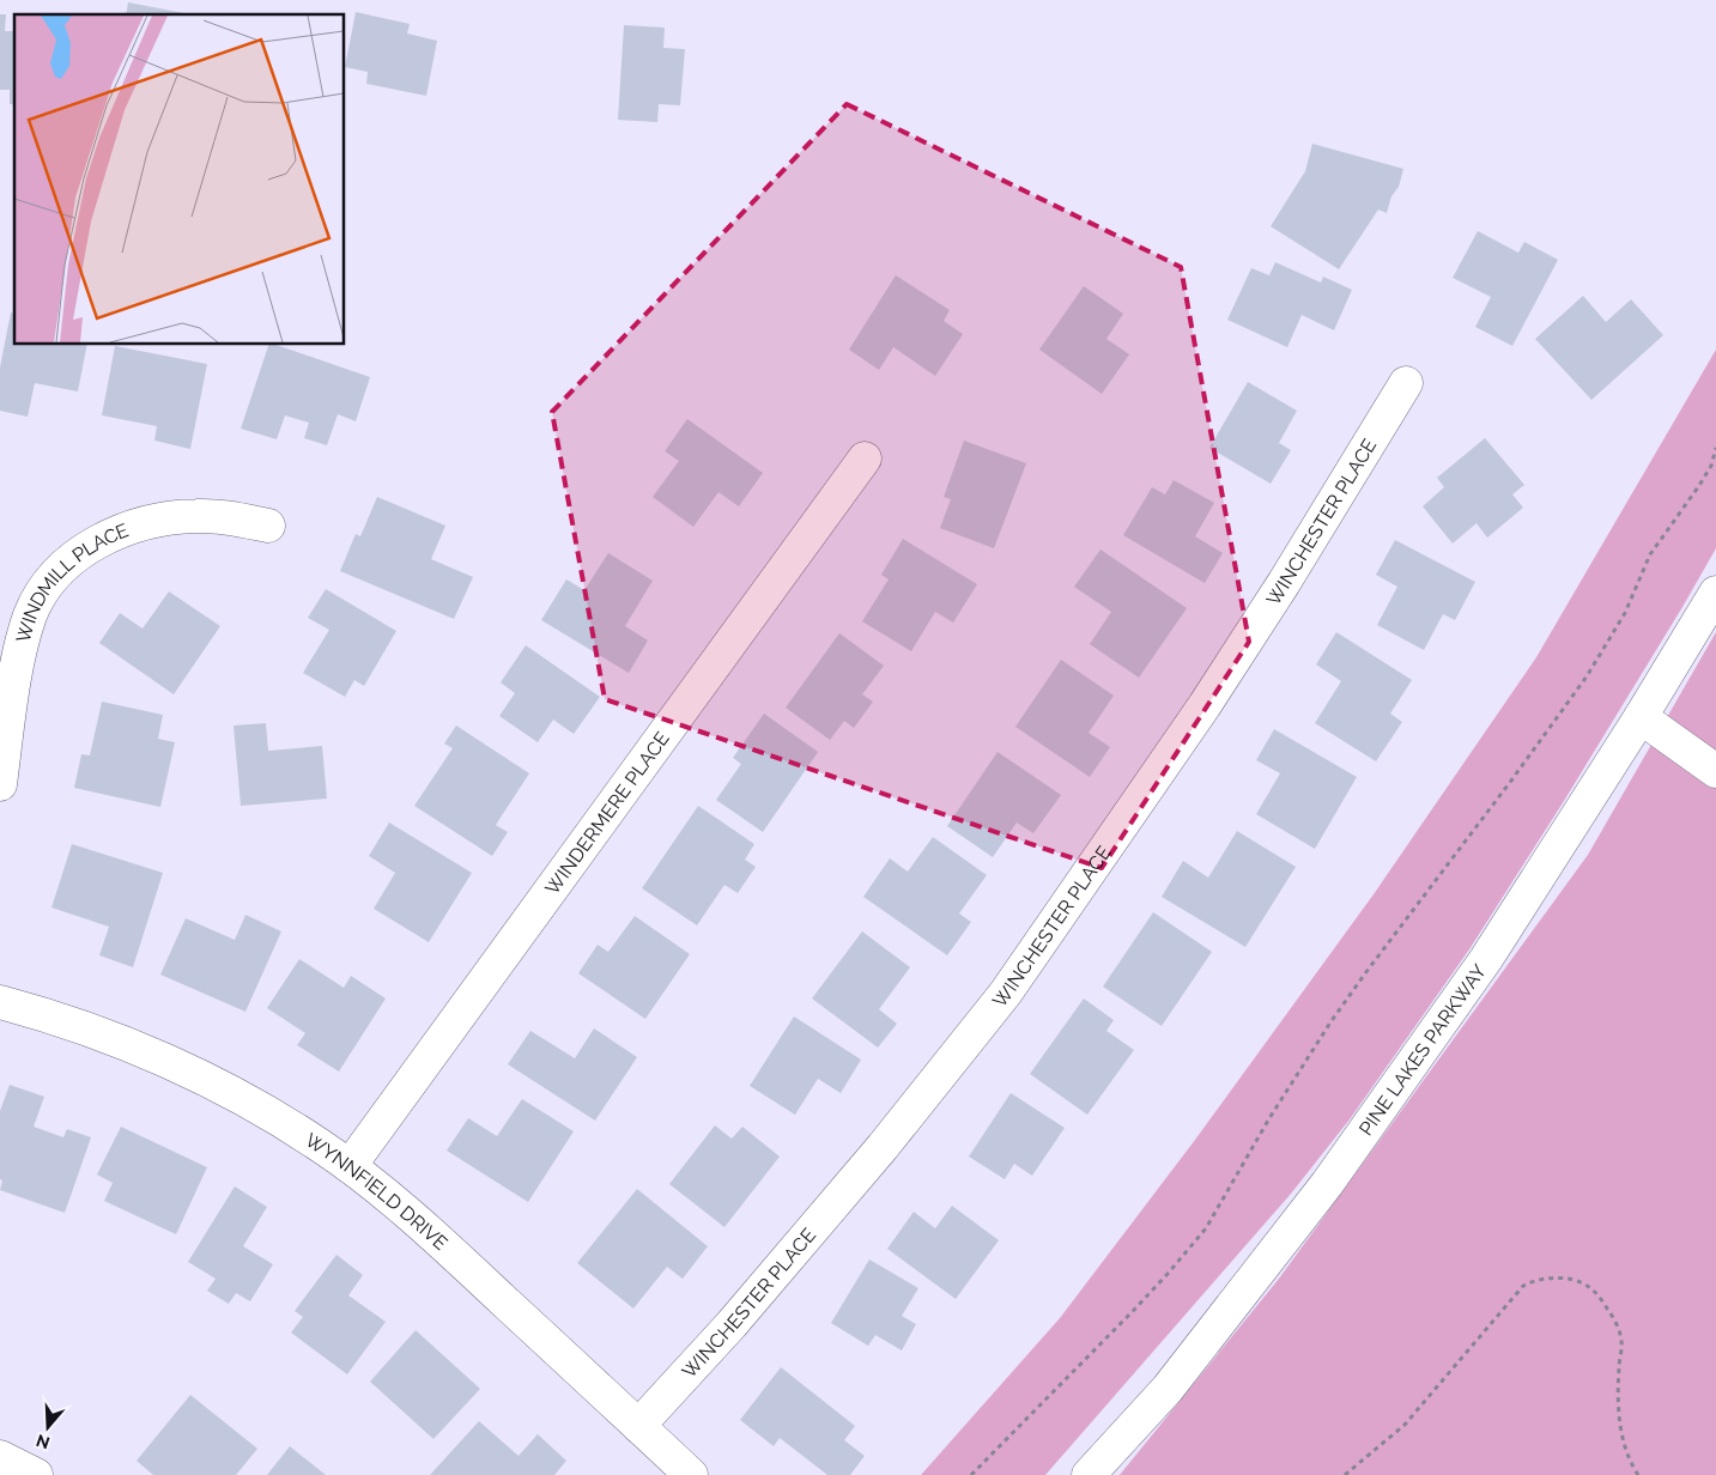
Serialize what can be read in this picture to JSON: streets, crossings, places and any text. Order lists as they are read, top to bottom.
{
  "streets": {
    "street": [
      "WINCHESTER PLACE",
      "WINDMILL PLACE",
      "WINDERMERE PLACE",
      "PINE LAKES PARKWAY",
      "WYNNFIELD DRIVE"
    ]
  },
  "crossings": [
    ["WINCHESTER PLACE", "WYNNFIELD DRIVE"],
    ["WINDERMERE PLACE", "WYNNFIELD DRIVE"]
  ],
  "north": "bottom"
}
